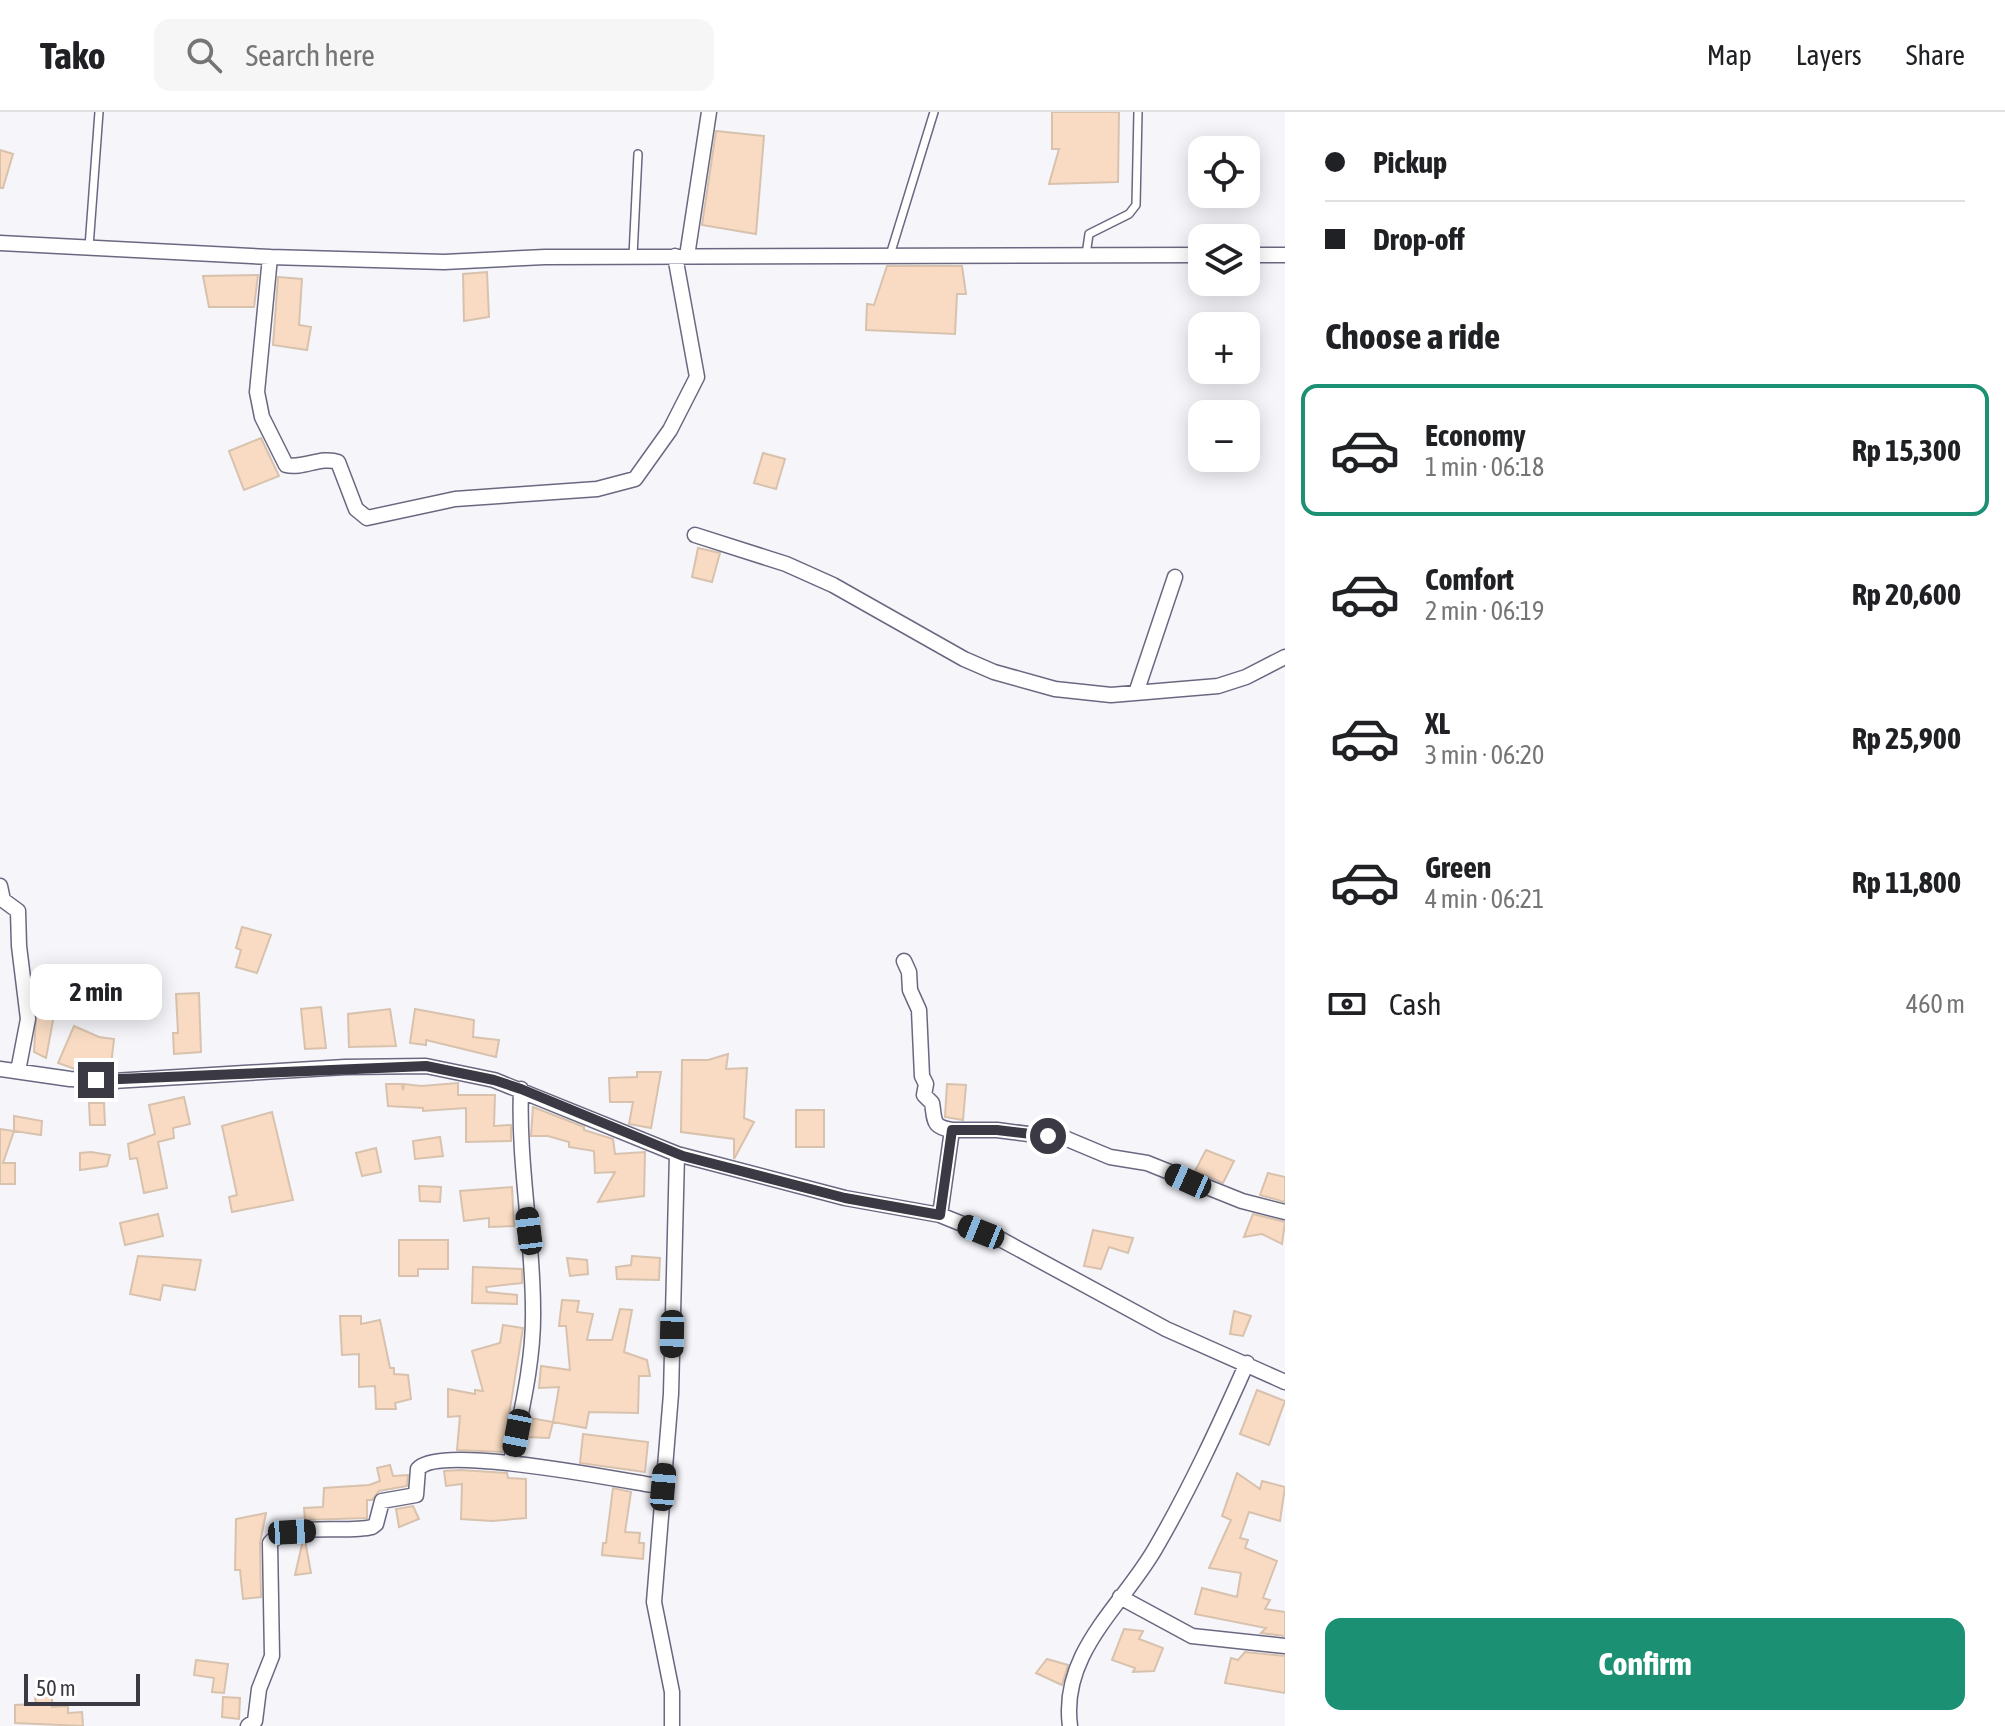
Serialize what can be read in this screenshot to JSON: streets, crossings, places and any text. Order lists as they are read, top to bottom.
{
  "scale_bar": "50 m",
  "page": {
    "header": "Tako",
    "search": "Search here",
    "nav": ["Map", "Layers", "Share"],
    "banner": ["Pickup", "Drop-off"],
    "map_buttons": ["+", "−"],
    "heading": "Choose a ride",
    "list": [
      {
        "name": "Economy",
        "note": "1 min · 06:18",
        "value": "Rp 15,300"
      },
      {
        "name": "Comfort",
        "note": "2 min · 06:19",
        "value": "Rp 20,600"
      },
      {
        "name": "XL",
        "note": "3 min · 06:20",
        "value": "Rp 25,900"
      },
      {
        "name": "Green",
        "note": "4 min · 06:21",
        "value": "Rp 11,800"
      }
    ],
    "pay": ["Cash", "460 m"],
    "bubble": "2 min",
    "buttons": "Confirm",
    "scale": "50 m"
  }
}
